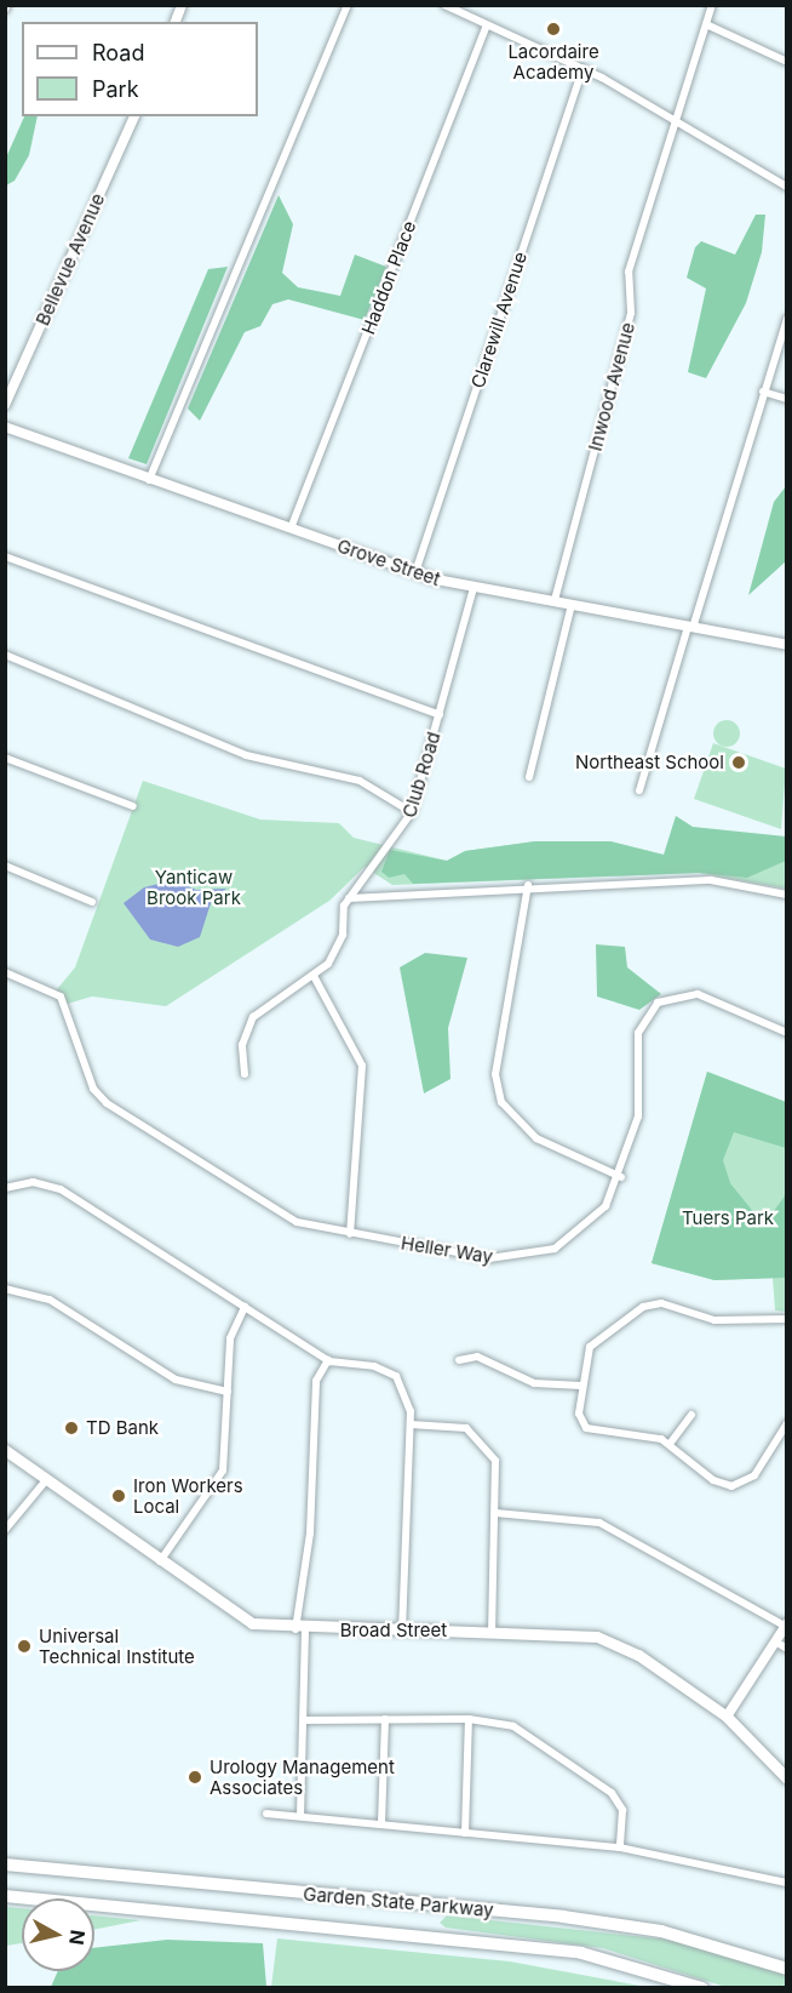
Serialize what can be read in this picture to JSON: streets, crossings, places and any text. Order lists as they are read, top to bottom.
{
  "streets": {
    "highway": ["Garden State Parkway"],
    "main road": ["Bellevue Avenue", "Grove Street", "Broad Street"],
    "street": [
      "Haddon Place",
      "Clarewill Avenue",
      "Inwood Avenue",
      "Club Road",
      "Heller Way"
    ]
  },
  "crossings": [
    ["Haddon Place", "Grove Street"],
    ["Clarewill Avenue", "Grove Street"],
    ["Inwood Avenue", "Grove Street"],
    ["Grove Street", "Club Road"]
  ],
  "parks": ["Yanticaw Brook Park", "Tuers Park"],
  "places": [
    "Lacordaire Academy",
    "Northeast School",
    "TD Bank",
    "Iron Workers Local",
    "Universal Technical Institute",
    "Urology Management Associates"
  ],
  "legend": ["Road", "Park"],
  "north": "right"
}
